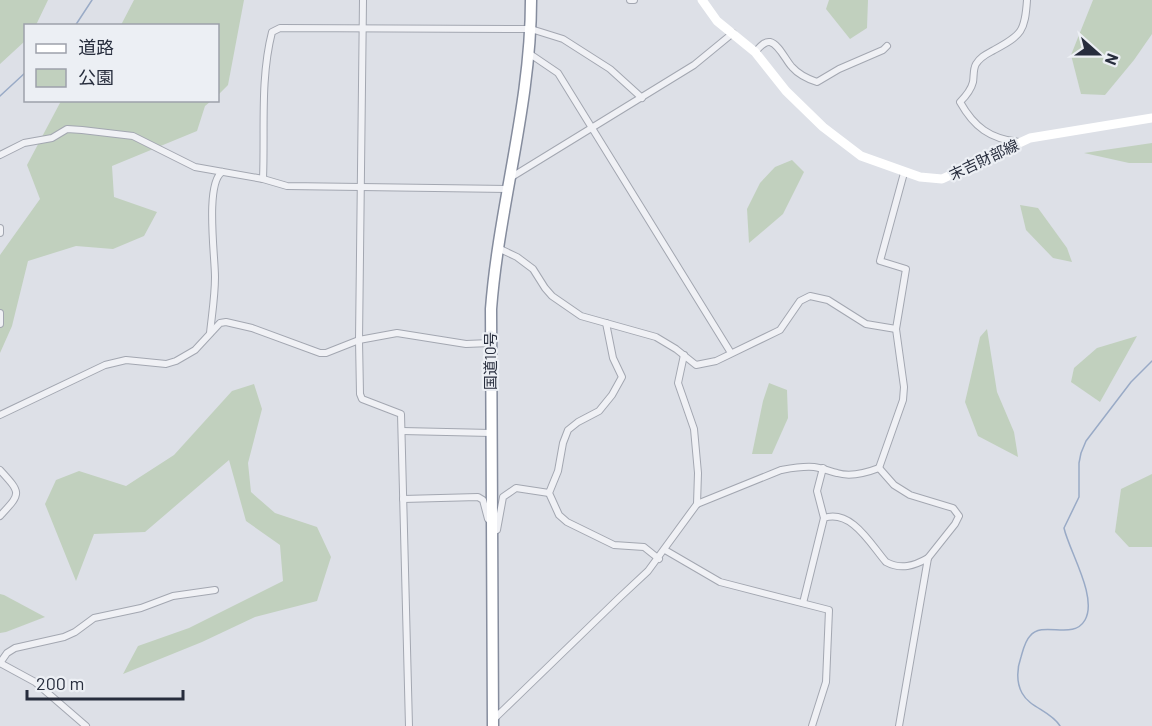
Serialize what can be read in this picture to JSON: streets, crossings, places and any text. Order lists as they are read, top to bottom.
{
  "streets": {
    "highway": ["国道10号"],
    "main road": ["末吉財部線"]
  },
  "legend": ["道路", "公園"],
  "scale_bar": "200 m",
  "north": "right"
}
